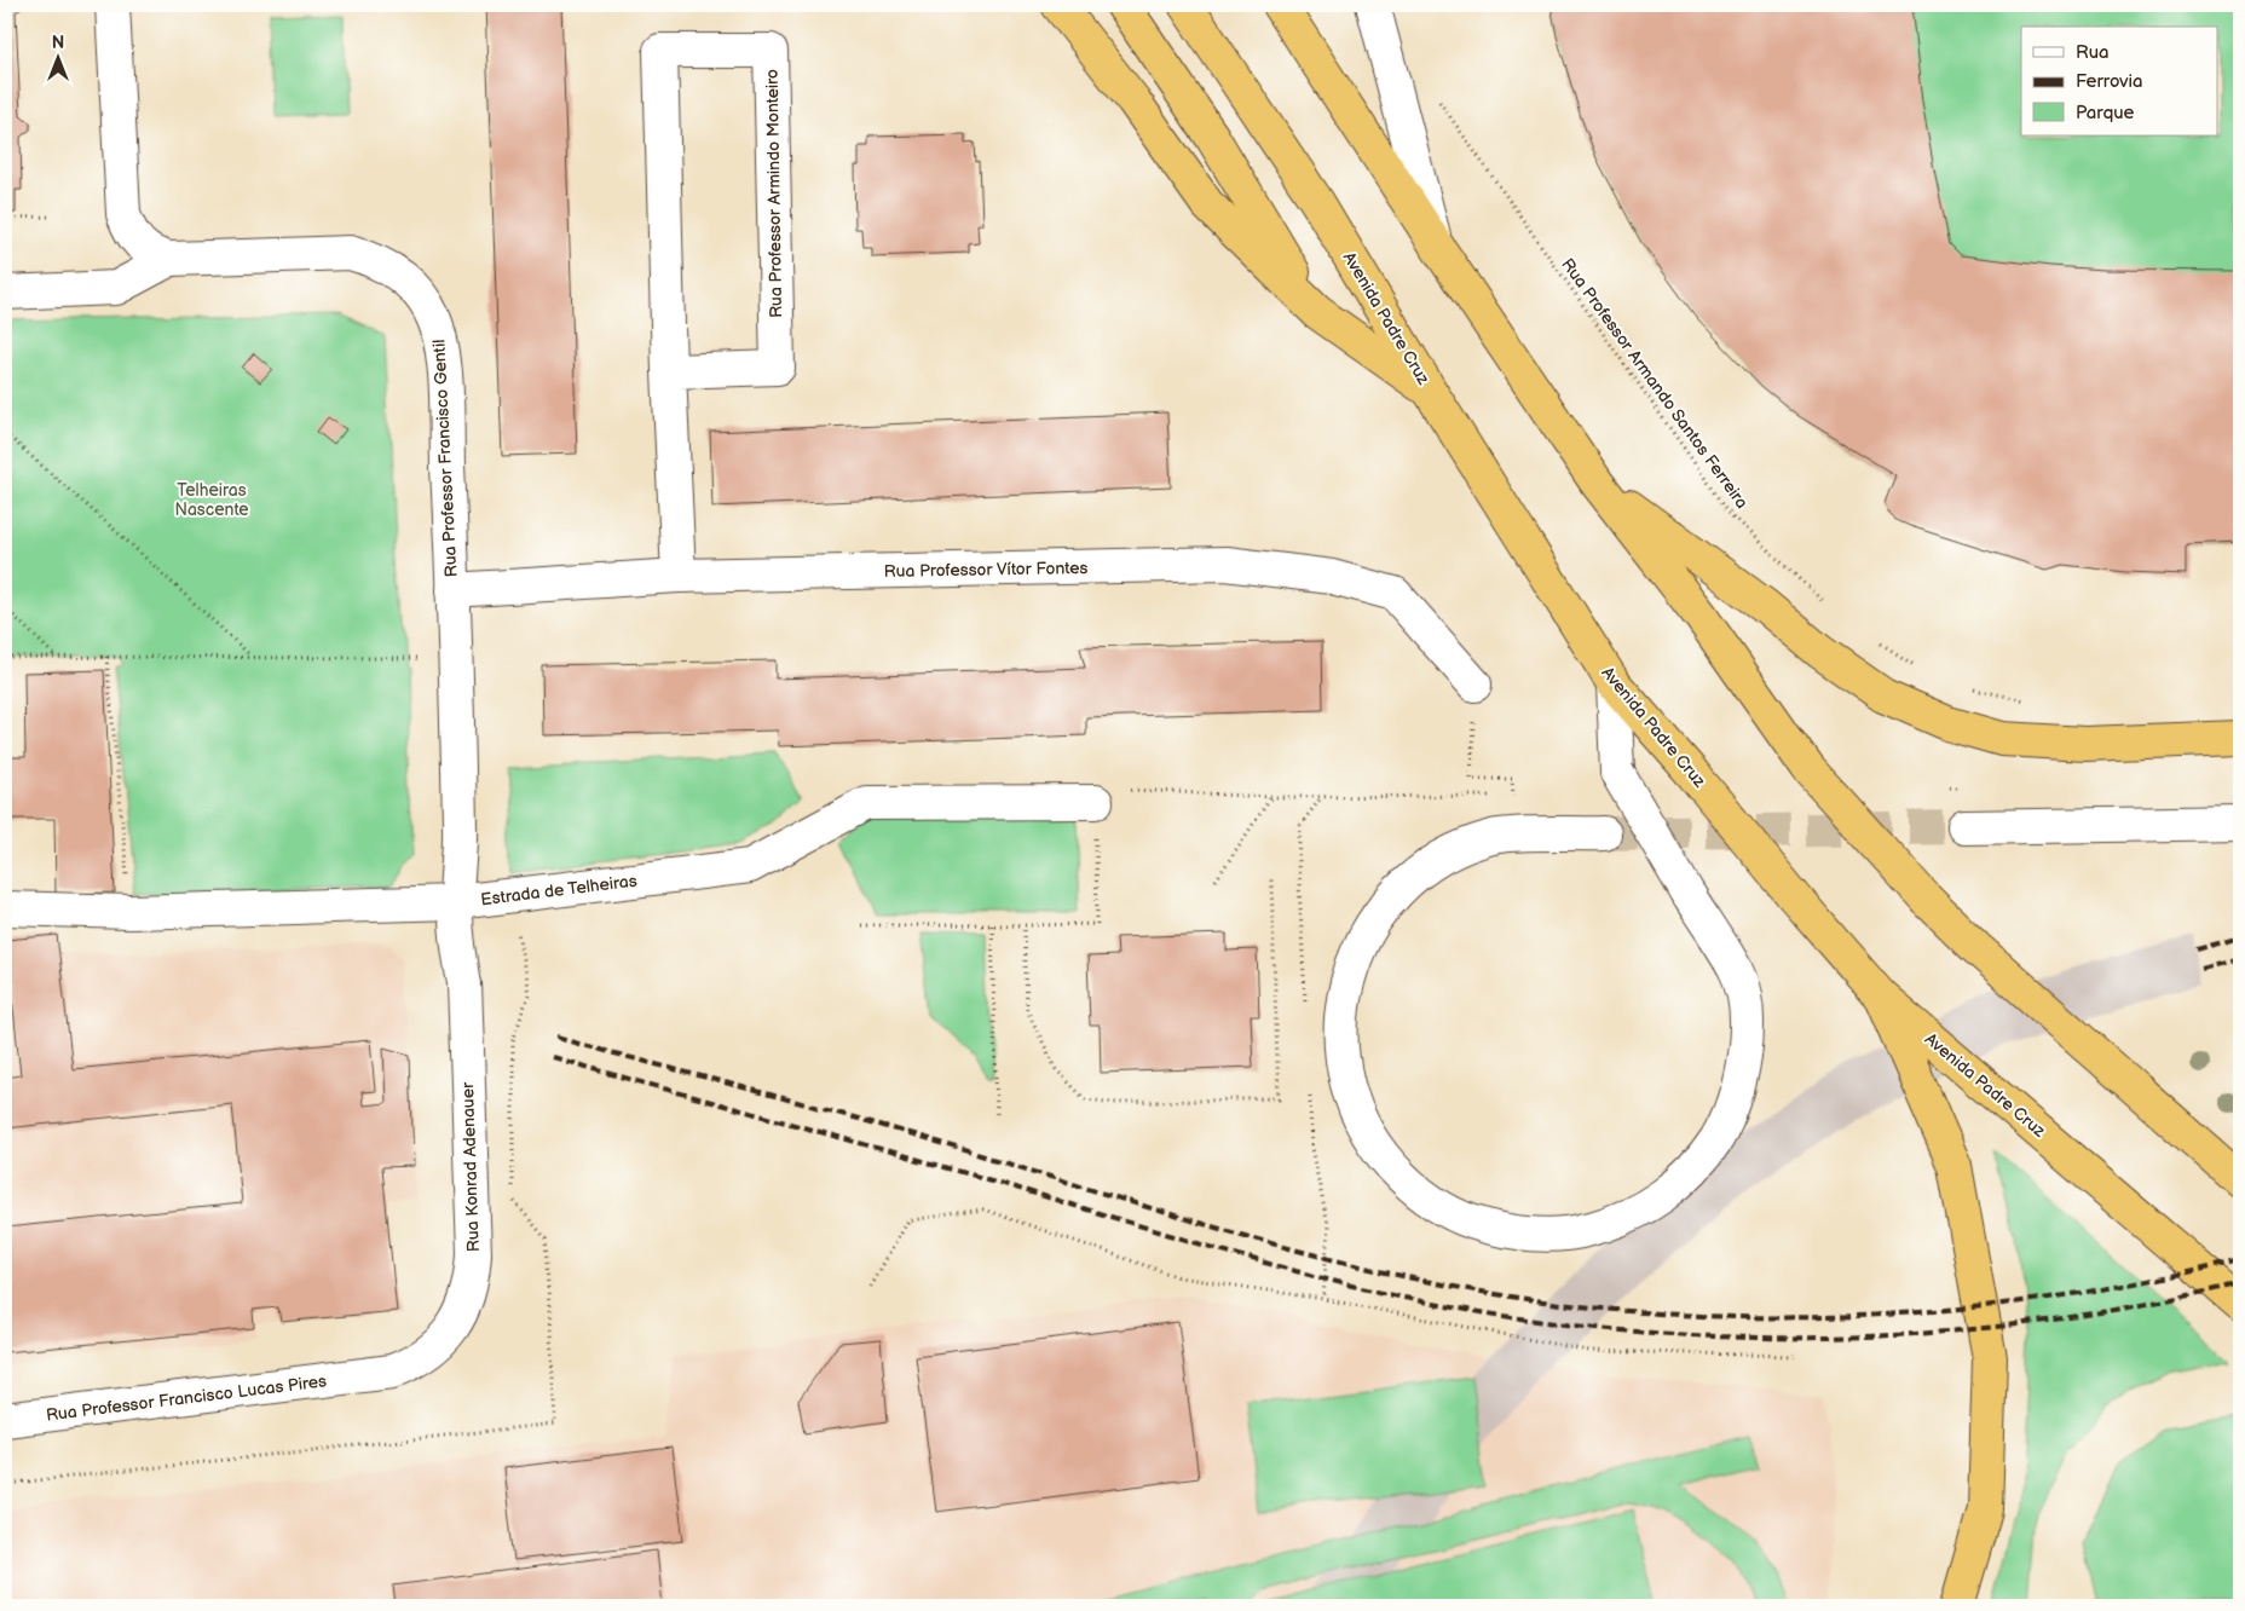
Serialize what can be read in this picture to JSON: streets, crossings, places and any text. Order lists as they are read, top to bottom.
{
  "streets": {
    "highway": ["Avenida Padre Cruz"],
    "street": [
      "Rua Professor Armindo Monteiro",
      "Rua Professor Francisco Gentil",
      "Rua Professor Vítor Fontes",
      "Estrada de Telheiras",
      "Rua Konrad Adenauer",
      "Rua Professor Francisco Lucas Pires"
    ],
    "path": ["Rua Professor Armando Santos Ferreira"]
  },
  "crossings": [
    ["Rua Professor Armindo Monteiro", "Rua Professor Vítor Fontes"],
    ["Rua Professor Francisco Gentil", "Rua Professor Vítor Fontes"],
    ["Rua Professor Francisco Gentil", "Estrada de Telheiras"],
    ["Rua Professor Francisco Gentil", "Rua Konrad Adenauer"],
    ["Estrada de Telheiras", "Rua Konrad Adenauer"],
    ["Rua Konrad Adenauer", "Rua Professor Francisco Lucas Pires"]
  ],
  "parks": ["Telheiras Nascente"],
  "legend": ["Rua", "Ferrovia", "Parque"],
  "north": "top"
}
